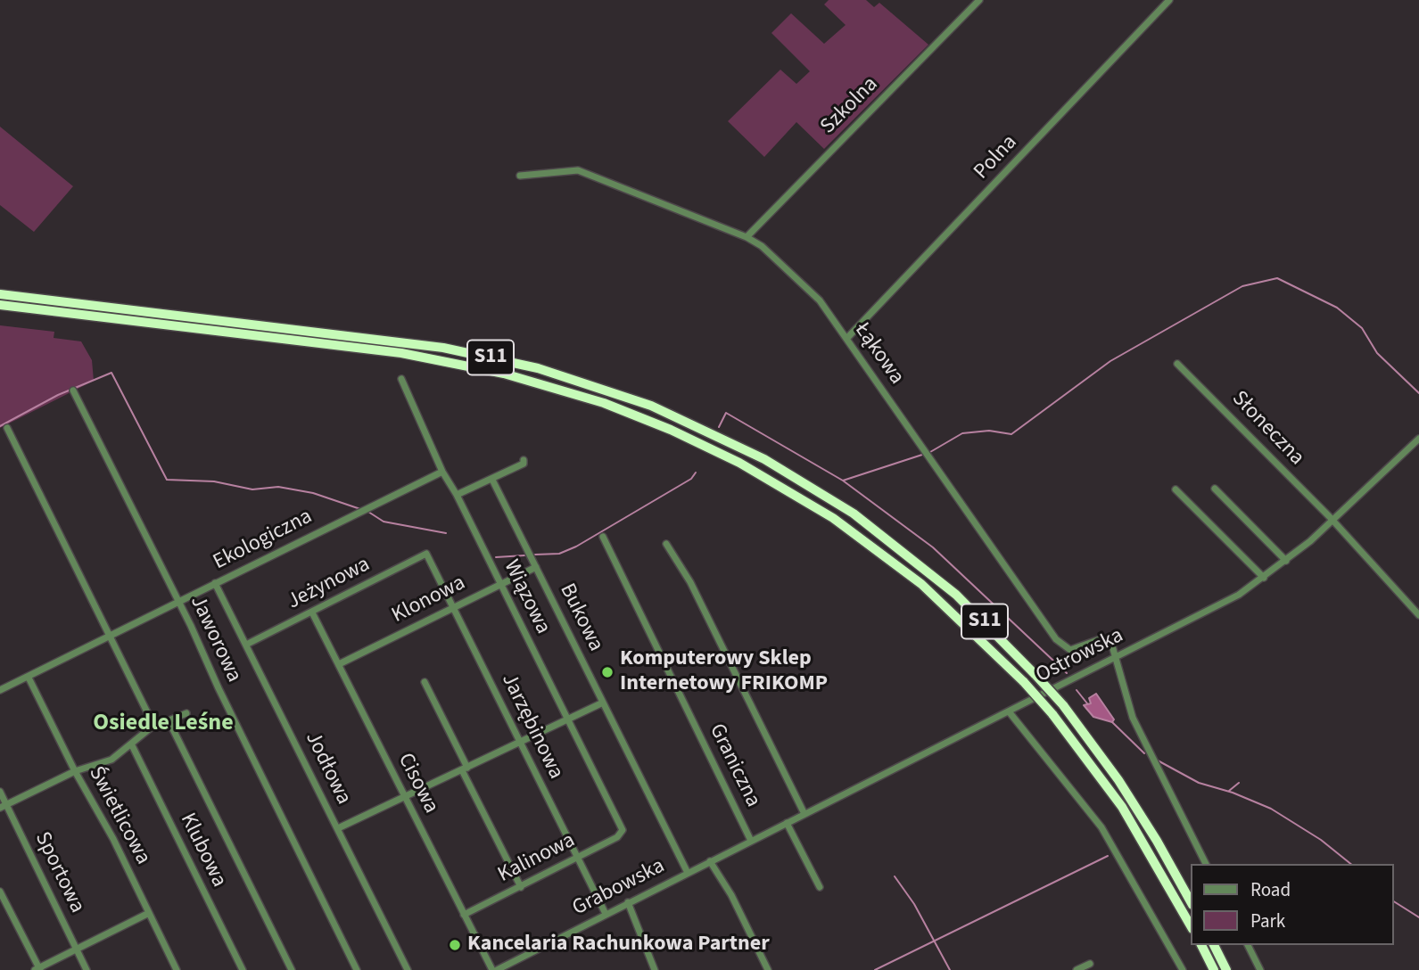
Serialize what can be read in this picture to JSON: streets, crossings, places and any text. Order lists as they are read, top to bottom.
{
  "streets": {
    "highway": ["S11"],
    "street": [
      "Szkolna",
      "Polna",
      "Łąkowa",
      "Słoneczna",
      "Ekologiczna",
      "Jeżynowa",
      "Wiązowa",
      "Klonowa",
      "Bukowa",
      "Jaworowa",
      "Ostrowska",
      "Jarzębinowa",
      "Graniczna",
      "Jodłowa",
      "Cisowa",
      "Świetlicowa",
      "Klubowa",
      "Kalinowa",
      "Sportowa",
      "Grabowska"
    ]
  },
  "crossings": [
    ["Szkolna", "Łąkowa"],
    ["Polna", "Łąkowa"],
    ["Łąkowa", "Ostrowska"],
    ["Słoneczna", "Ostrowska"],
    ["Ekologiczna", "Wiązowa"],
    ["Ekologiczna", "Jaworowa"],
    ["Ekologiczna", "Jodłowa"],
    ["Ekologiczna", "Świetlicowa"],
    ["Jeżynowa", "Jarzębinowa"],
    ["Jeżynowa", "Jodłowa"],
    ["Jeżynowa", "Cisowa"],
    ["Wiązowa", "Klonowa"],
    ["Wiązowa", "Kalinowa"],
    ["Klonowa", "Bukowa"],
    ["Klonowa", "Jarzębinowa"],
    ["Klonowa", "Cisowa"],
    ["Bukowa", "Grabowska"],
    ["Ostrowska", "Graniczna"],
    ["Ostrowska", "Grabowska"],
    ["Jarzębinowa", "Kalinowa"],
    ["Jarzębinowa", "Grabowska"],
    ["Cisowa", "Kalinowa"],
    ["Cisowa", "Grabowska"]
  ],
  "districts": ["Osiedle Leśne"],
  "places": ["Komputerowy Sklep Internetowy FRIKOMP", "Kancelaria Rachunkowa Partner"],
  "legend": ["Road", "Park"]
}
